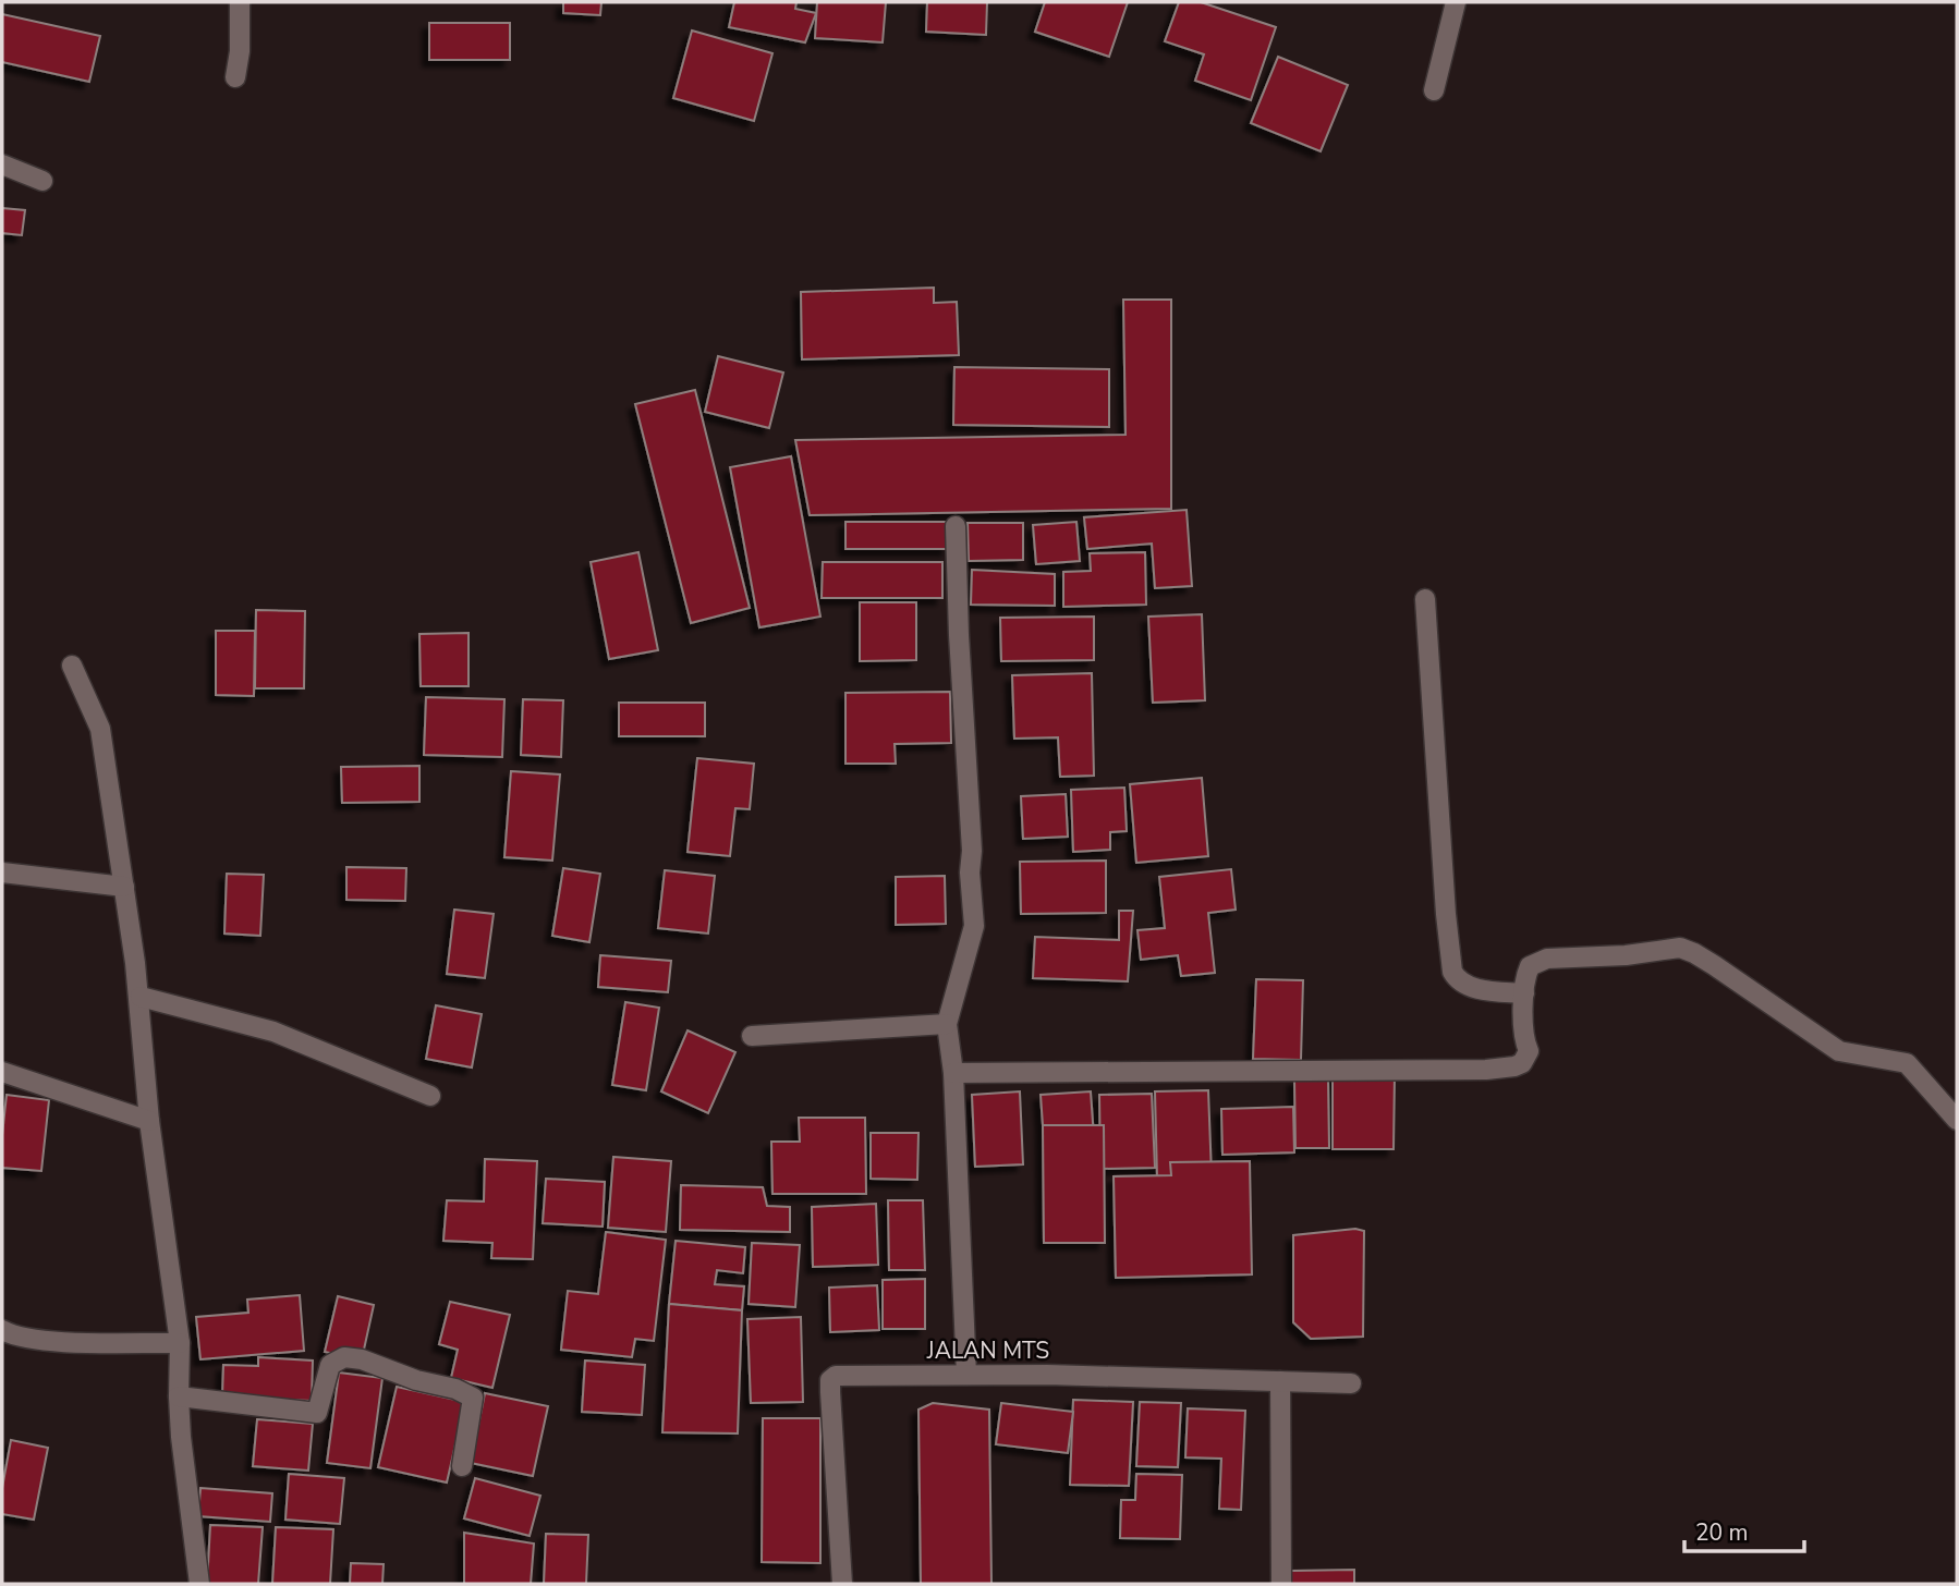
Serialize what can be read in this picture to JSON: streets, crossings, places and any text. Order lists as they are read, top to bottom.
{
  "streets": {
    "street": ["JALAN MTS"]
  },
  "scale_bar": "20 m"
}
